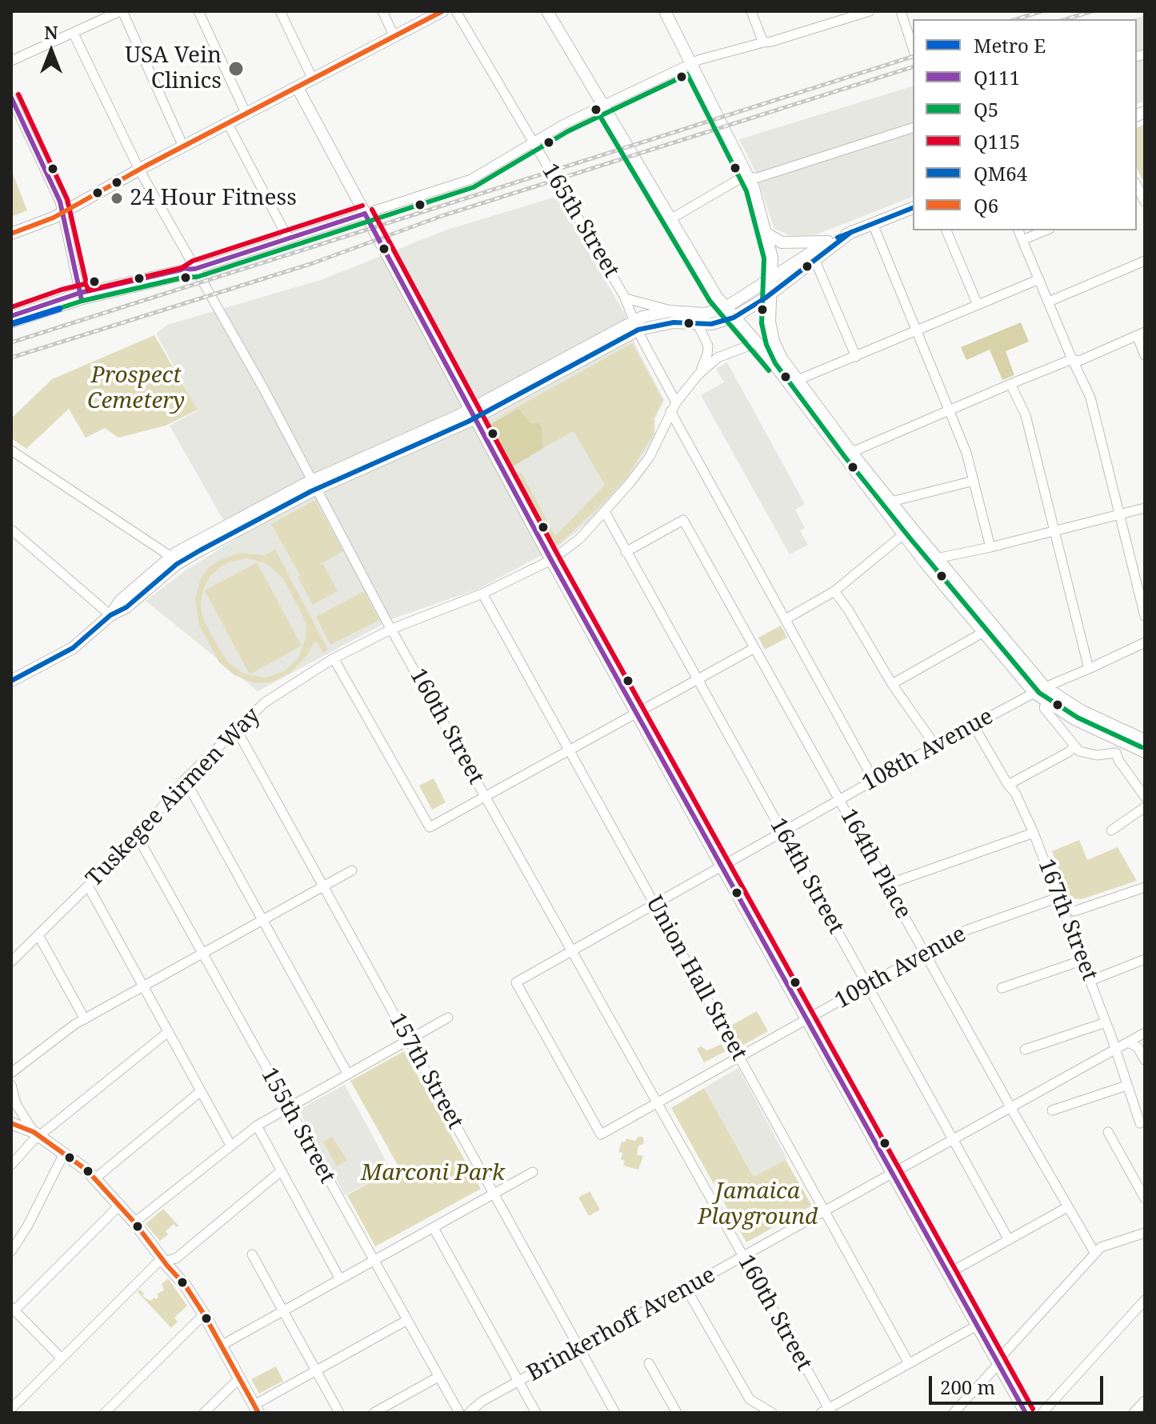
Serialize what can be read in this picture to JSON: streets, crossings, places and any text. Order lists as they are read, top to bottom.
{
  "streets": {
    "street": [
      "165th Street",
      "160th Street",
      "108th Avenue",
      "Tuskegee Airmen Way",
      "164th Place",
      "164th Street",
      "167th Street",
      "109th Avenue",
      "Union Hall Street",
      "157th Street",
      "155th Street",
      "Brinkerhoff Avenue"
    ]
  },
  "crossings": [
    ["165th Street", "Tuskegee Airmen Way"],
    ["160th Street", "108th Avenue"],
    ["160th Street", "Tuskegee Airmen Way"],
    ["160th Street", "109th Avenue"],
    ["160th Street", "Brinkerhoff Avenue"],
    ["108th Avenue", "164th Place"],
    ["108th Avenue", "164th Street"],
    ["108th Avenue", "167th Street"],
    ["108th Avenue", "109th Avenue"],
    ["108th Avenue", "Union Hall Street"],
    ["Tuskegee Airmen Way", "164th Street"],
    ["Tuskegee Airmen Way", "Union Hall Street"],
    ["Tuskegee Airmen Way", "157th Street"],
    ["Tuskegee Airmen Way", "155th Street"],
    ["164th Place", "164th Street"],
    ["164th Place", "109th Avenue"],
    ["164th Place", "Brinkerhoff Avenue"],
    ["164th Street", "109th Avenue"],
    ["164th Street", "Brinkerhoff Avenue"],
    ["167th Street", "109th Avenue"],
    ["167th Street", "Brinkerhoff Avenue"],
    ["109th Avenue", "Union Hall Street"],
    ["Union Hall Street", "Brinkerhoff Avenue"],
    ["157th Street", "Brinkerhoff Avenue"]
  ],
  "parks": ["Prospect Cemetery", "Marconi Park", "Jamaica Playground"],
  "places": ["USA Vein Clinics", "24 Hour Fitness"],
  "lines": [
    "transit line Q6",
    "transit line Q5",
    "transit line Q115",
    "transit line Q111",
    "transit line QM64",
    "metro line E"
  ],
  "legend": [
    "Metro E",
    "Q111",
    "Q5",
    "Q115",
    "QM64",
    "Q6"
  ],
  "scale_bar": "200 m",
  "north": "top"
}
